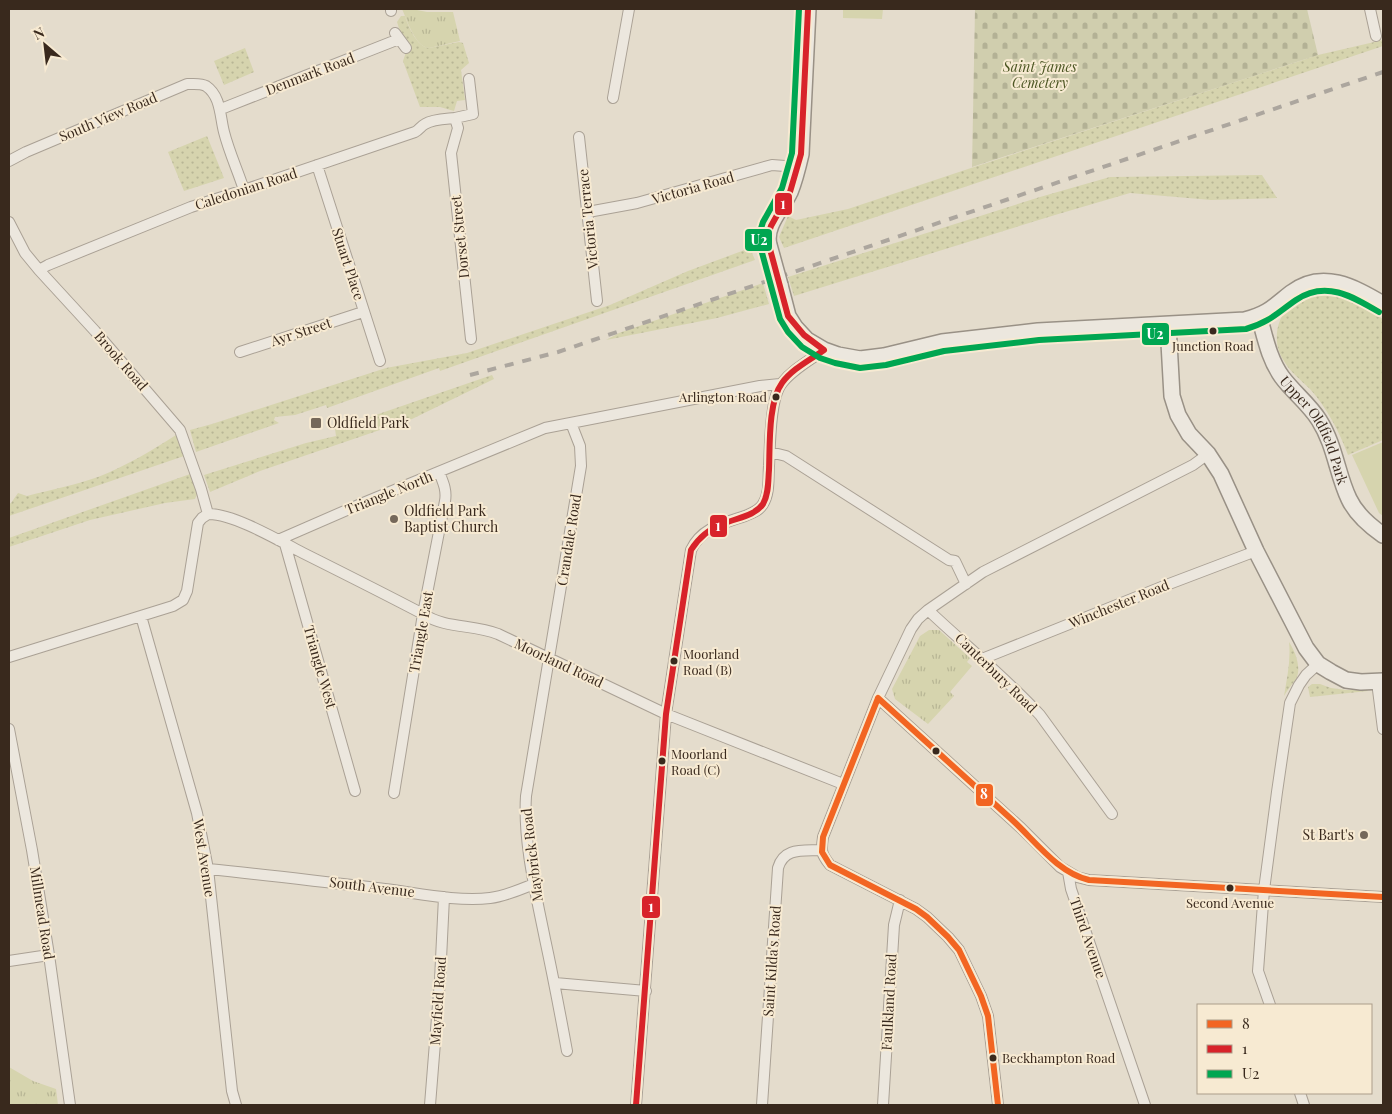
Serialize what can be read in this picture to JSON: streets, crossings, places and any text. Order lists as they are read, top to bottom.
{
  "streets": {
    "main road": ["Upper Oldfield Park"],
    "street": [
      "Denmark Road",
      "South View Road",
      "Victoria Road",
      "Caledonian Road",
      "Victoria Terrace",
      "Dorset Street",
      "Stuart Place",
      "Ayr Street",
      "Brook Road",
      "Triangle North",
      "Crandale Road",
      "Winchester Road",
      "Triangle East",
      "Moorland Road",
      "Triangle West",
      "Canterbury Road",
      "Maybrick Road",
      "West Avenue",
      "South Avenue",
      "Millmead Road",
      "Third Avenue",
      "Saint Kilda's Road",
      "Mayfield Road",
      "Faulkland Road"
    ]
  },
  "crossings": [
    ["Denmark Road", "South View Road"],
    ["Victoria Road", "Victoria Terrace"],
    ["Caledonian Road", "Dorset Street"],
    ["Caledonian Road", "Stuart Place"],
    ["Caledonian Road", "Brook Road"],
    ["Stuart Place", "Ayr Street"],
    ["Triangle North", "Crandale Road"],
    ["Triangle North", "Triangle East"],
    ["Triangle North", "Moorland Road"],
    ["Triangle North", "Triangle West"],
    ["Crandale Road", "Moorland Road"],
    ["Crandale Road", "Maybrick Road"],
    ["Winchester Road", "Canterbury Road"],
    ["Triangle East", "Moorland Road"],
    ["Moorland Road", "Triangle West"],
    ["Moorland Road", "Maybrick Road"],
    ["Maybrick Road", "South Avenue"],
    ["West Avenue", "South Avenue"],
    ["South Avenue", "Mayfield Road"]
  ],
  "parks": ["Saint James Cemetery"],
  "places": {
    "other": [
      "Junction Road",
      "Arlington Road",
      "Oldfield Park Baptist Church",
      "Moorland Road (B)",
      "Moorland Road (C)",
      "St Bart's",
      "Second Avenue",
      "Beckhampton Road"
    ],
    "transit": ["Oldfield Park"]
  },
  "lines": ["transit line 1", "transit line U2", "transit line 8"],
  "legend": ["8", "1", "U2"],
  "north": "top left"
}
